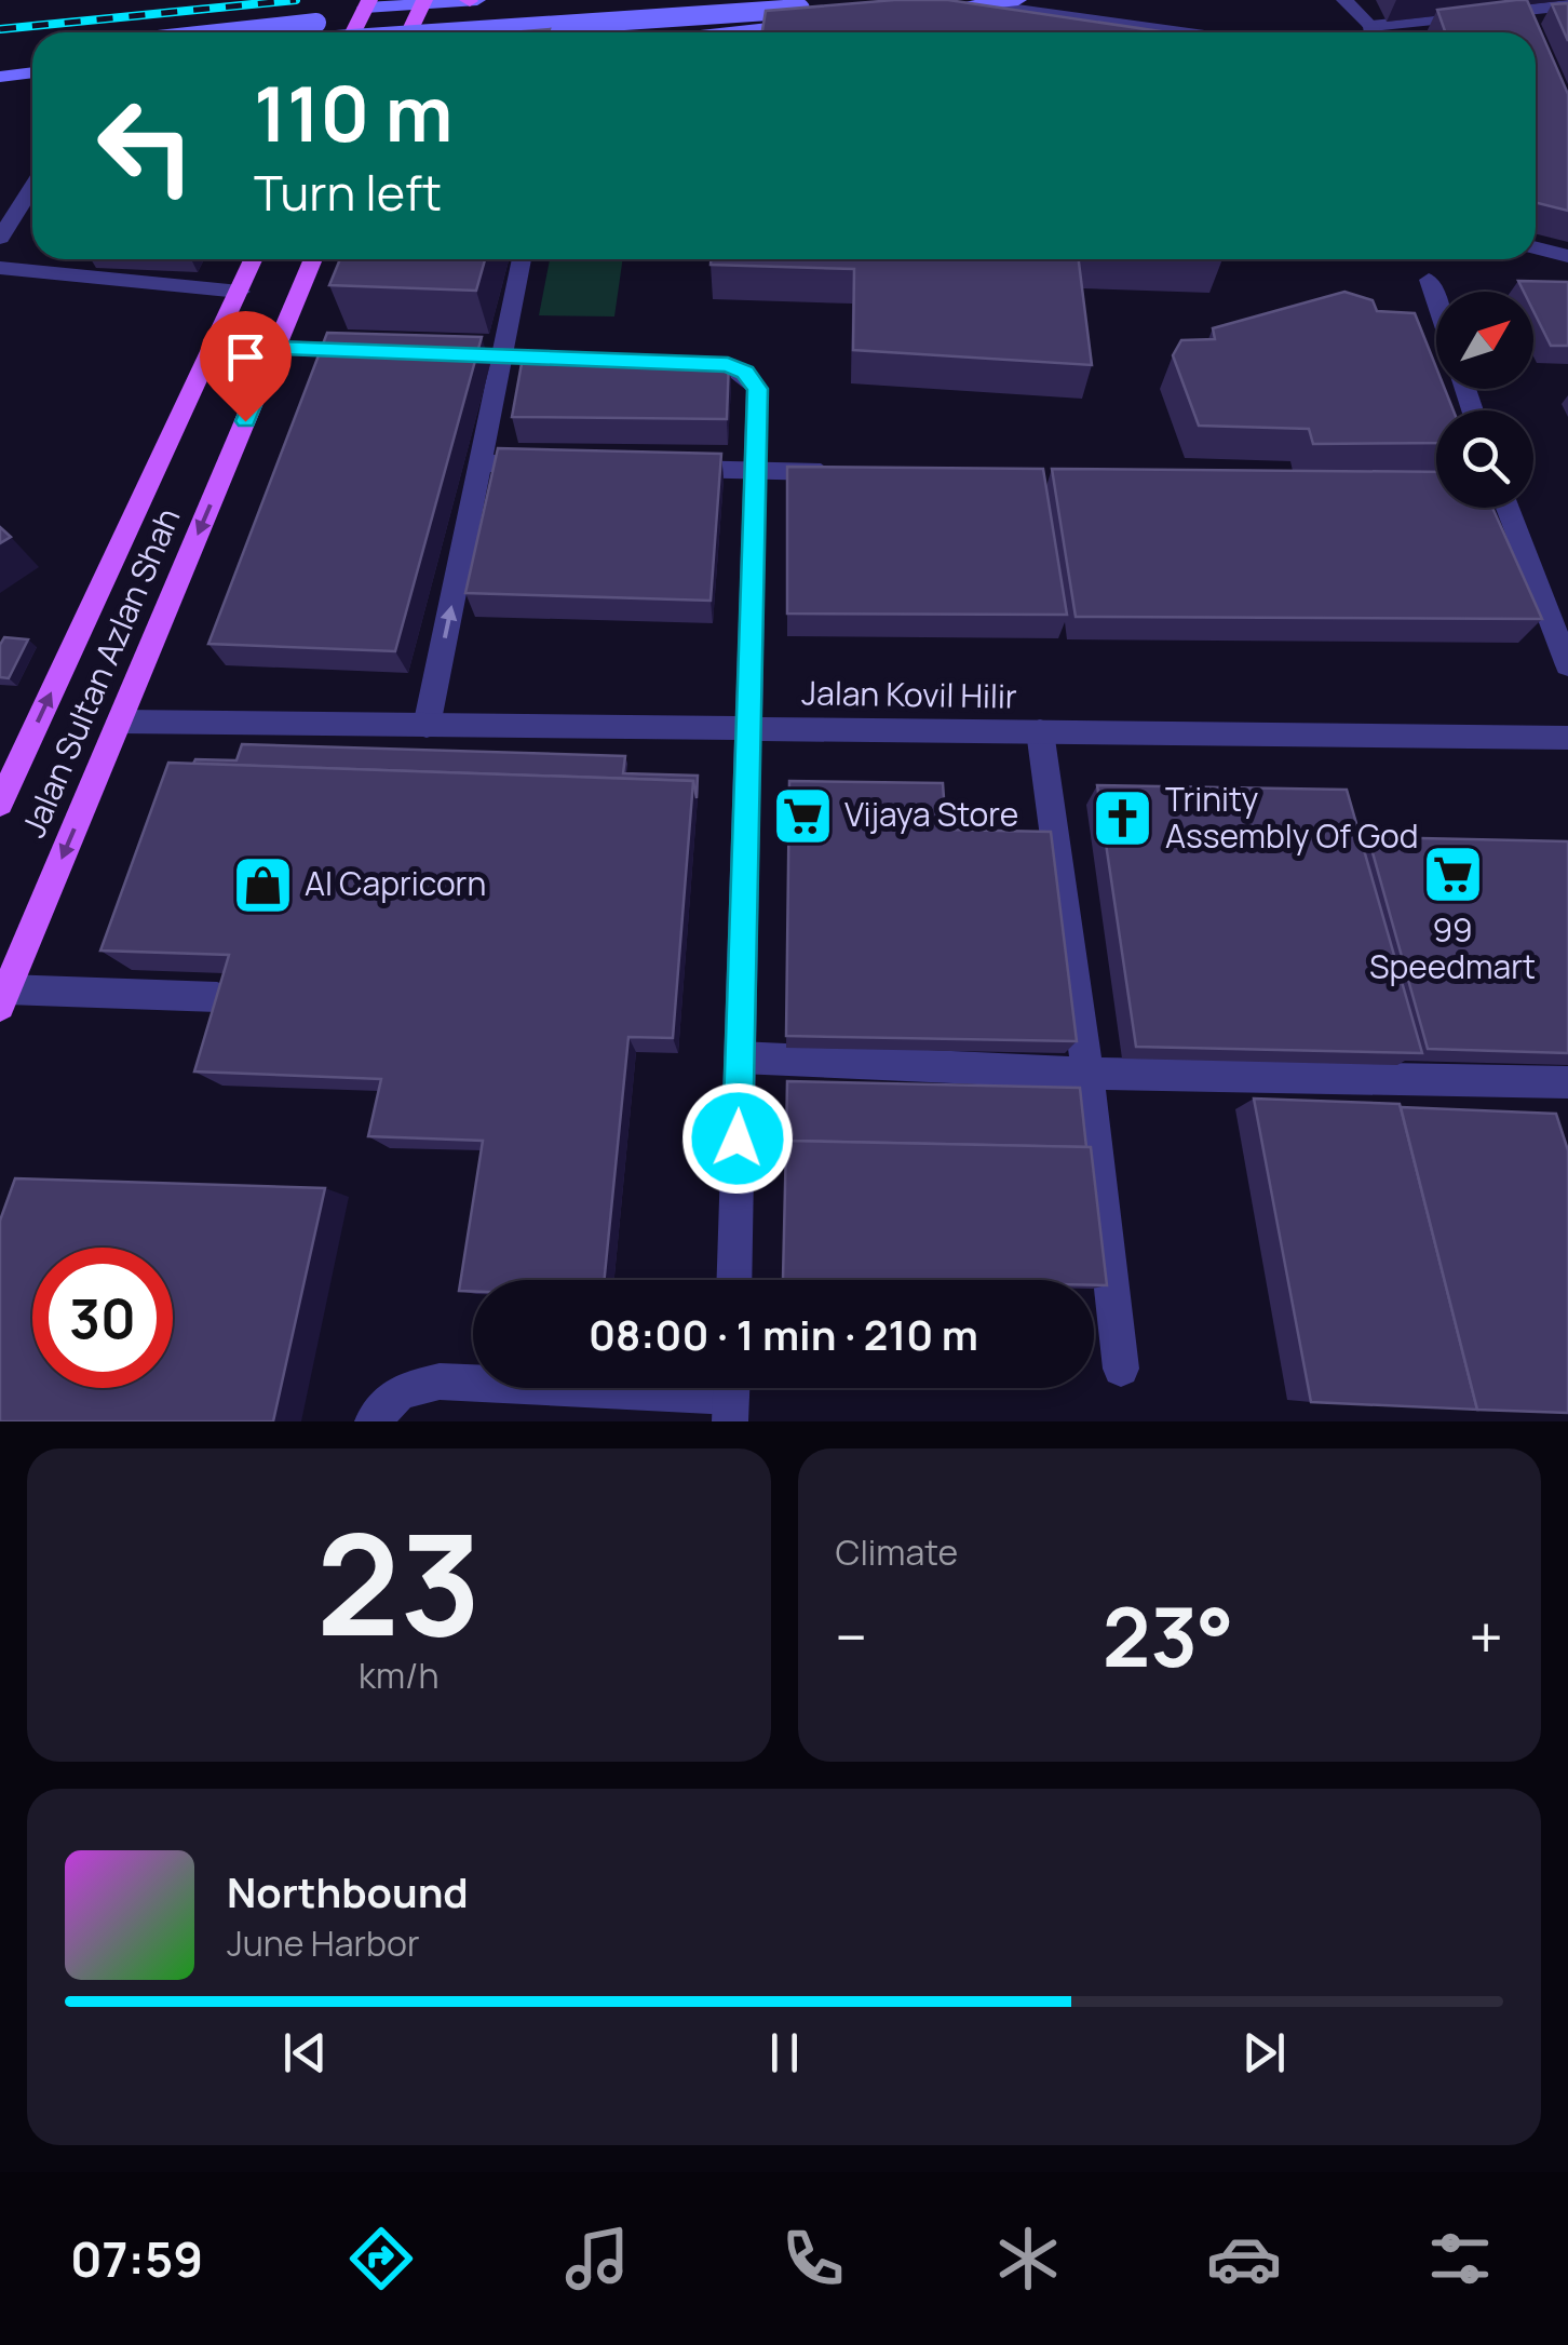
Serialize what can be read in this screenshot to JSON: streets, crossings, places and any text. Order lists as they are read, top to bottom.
{
  "streets": {
    "main road": ["Jalan Sultan Azlan Shah"],
    "street": ["Jalan Kovil Hilir"]
  },
  "crossings": [
    ["Jalan Sultan Azlan Shah", "Jalan Kovil Hilir"]
  ],
  "places": {
    "supermarket": ["Vijaya Store", "99 Speedmart"],
    "church": ["Trinity Assembly Of God"],
    "shop": ["Al Capricorn"]
  },
  "north": "top right",
  "page": {
    "turn": ["110 m", "Turn left"],
    "limit": "30",
    "trip": "08:00 · 1 min · 210 m",
    "tile": [
      ["23", "km/h"],
      "Climate"
    ],
    "heat": ["−", "23°", "+"],
    "song": ["Northbound", "June Harbor"],
    "tabs": "07:59"
  }
}
